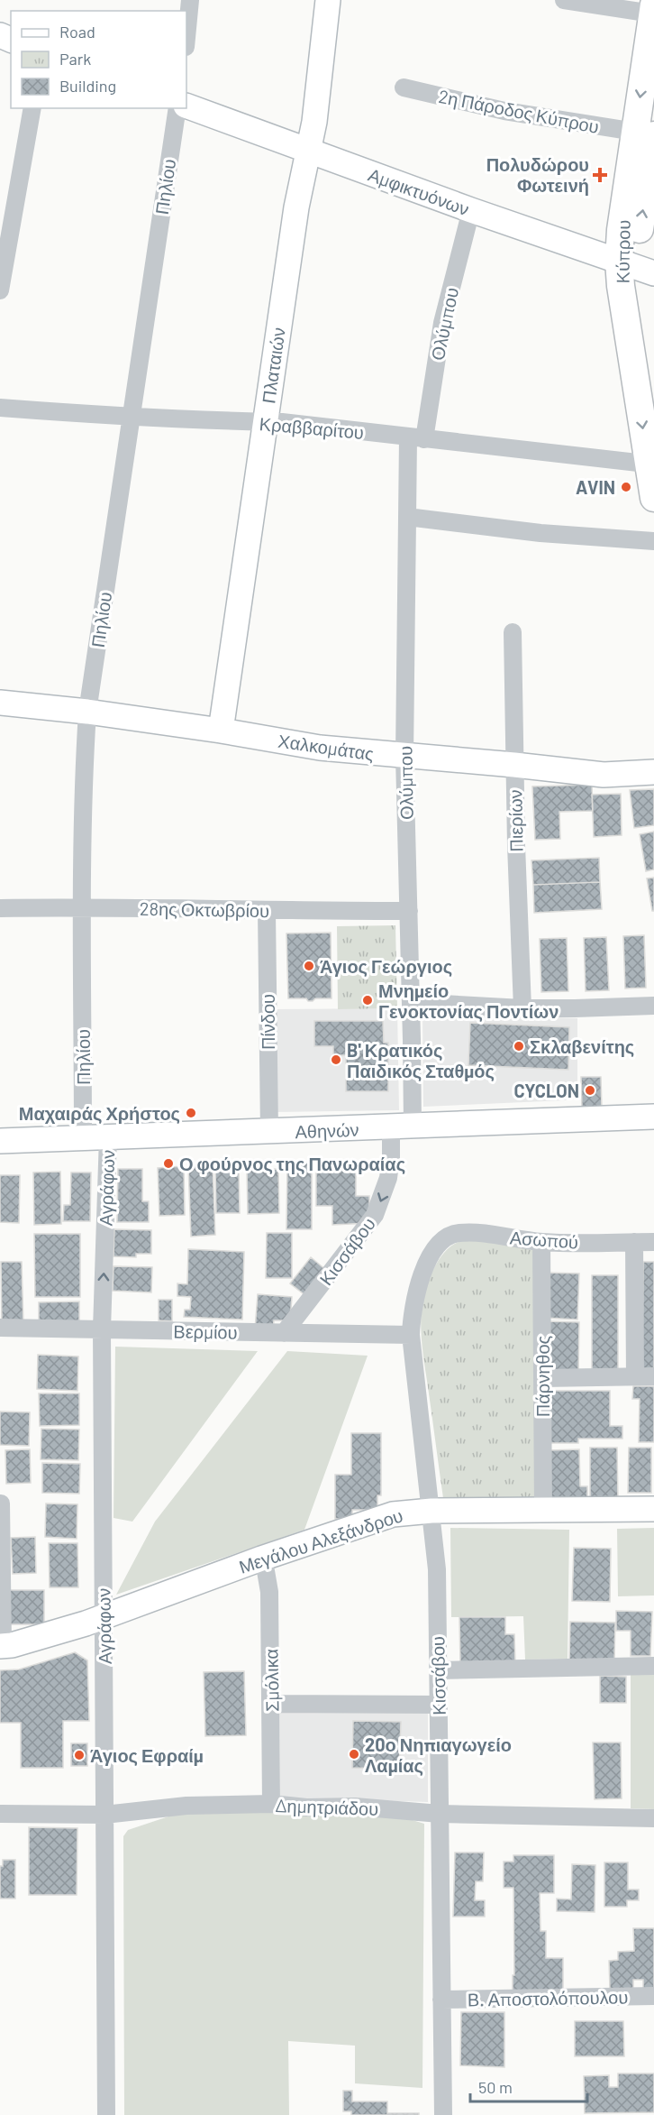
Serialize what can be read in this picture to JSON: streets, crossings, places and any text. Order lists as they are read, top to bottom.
{
  "streets": {
    "main road": ["Κύπρου"],
    "street": [
      "2η Πάροδος Κύπρου",
      "Πηλίου",
      "Αμφικτυόνων",
      "Ολύμπου",
      "Πλαταιών",
      "Κραββαρίτου",
      "Χαλκομάτας",
      "Πιερίων",
      "28ης Οκτωβρίου",
      "Πίνδου",
      "Αθηνών",
      "Αγράφων",
      "Ασωπού",
      "Κισσάβου",
      "Βερμίου",
      "Πάρνηθος",
      "Μεγάλου Αλεξάνδρου",
      "Σμόλικα",
      "Δημητριάδου",
      "Β. Αποστολόπουλου"
    ]
  },
  "crossings": [
    ["2η Πάροδος Κύπρου", "Κύπρου"],
    ["Πηλίου", "Κραββαρίτου"],
    ["Πηλίου", "Χαλκομάτας"],
    ["Πηλίου", "28ης Οκτωβρίου"],
    ["Πηλίου", "Αθηνών"],
    ["Αμφικτυόνων", "Κύπρου"],
    ["Αμφικτυόνων", "Ολύμπου"],
    ["Αμφικτυόνων", "Πλαταιών"],
    ["Κύπρου", "Κραββαρίτου"],
    ["Ολύμπου", "Κραββαρίτου"],
    ["Ολύμπου", "Χαλκομάτας"],
    ["Ολύμπου", "28ης Οκτωβρίου"],
    ["Ολύμπου", "Αθηνών"],
    ["Ολύμπου", "Κισσάβου"],
    ["Πλαταιών", "Κραββαρίτου"],
    ["Πλαταιών", "Χαλκομάτας"],
    ["Χαλκομάτας", "Πιερίων"],
    ["28ης Οκτωβρίου", "Πίνδου"],
    ["Πίνδου", "Αθηνών"],
    ["Αθηνών", "Αγράφων"],
    ["Αθηνών", "Κισσάβου"],
    ["Αγράφων", "Βερμίου"],
    ["Αγράφων", "Μεγάλου Αλεξάνδρου"],
    ["Αγράφων", "Δημητριάδου"],
    ["Ασωπού", "Κισσάβου"],
    ["Ασωπού", "Πάρνηθος"],
    ["Κισσάβου", "Βερμίου"],
    ["Κισσάβου", "Μεγάλου Αλεξάνδρου"],
    ["Κισσάβου", "Δημητριάδου"],
    ["Κισσάβου", "Β. Αποστολόπουλου"],
    ["Πάρνηθος", "Μεγάλου Αλεξάνδρου"],
    ["Μεγάλου Αλεξάνδρου", "Σμόλικα"],
    ["Σμόλικα", "Δημητριάδου"]
  ],
  "places": {
    "health": ["Πολυδώρου Φωτεινή"],
    "other": [
      "AVIN",
      "Άγιος Γεώργιος",
      "Μνημείο Γενοκτονίας Ποντίων",
      "Σκλαβενίτης",
      "B' Κρατικός Παιδικός Σταθμός",
      "CYCLON",
      "Μαχαιράς Χρήστος",
      "Ο φούρνος της Πανωραίας",
      "20ο Νηπιαγωγείο Λαμίας",
      "Άγιος Εφραίμ"
    ]
  },
  "legend": ["Road", "Park", "Building"],
  "scale_bar": "50 m"
}
